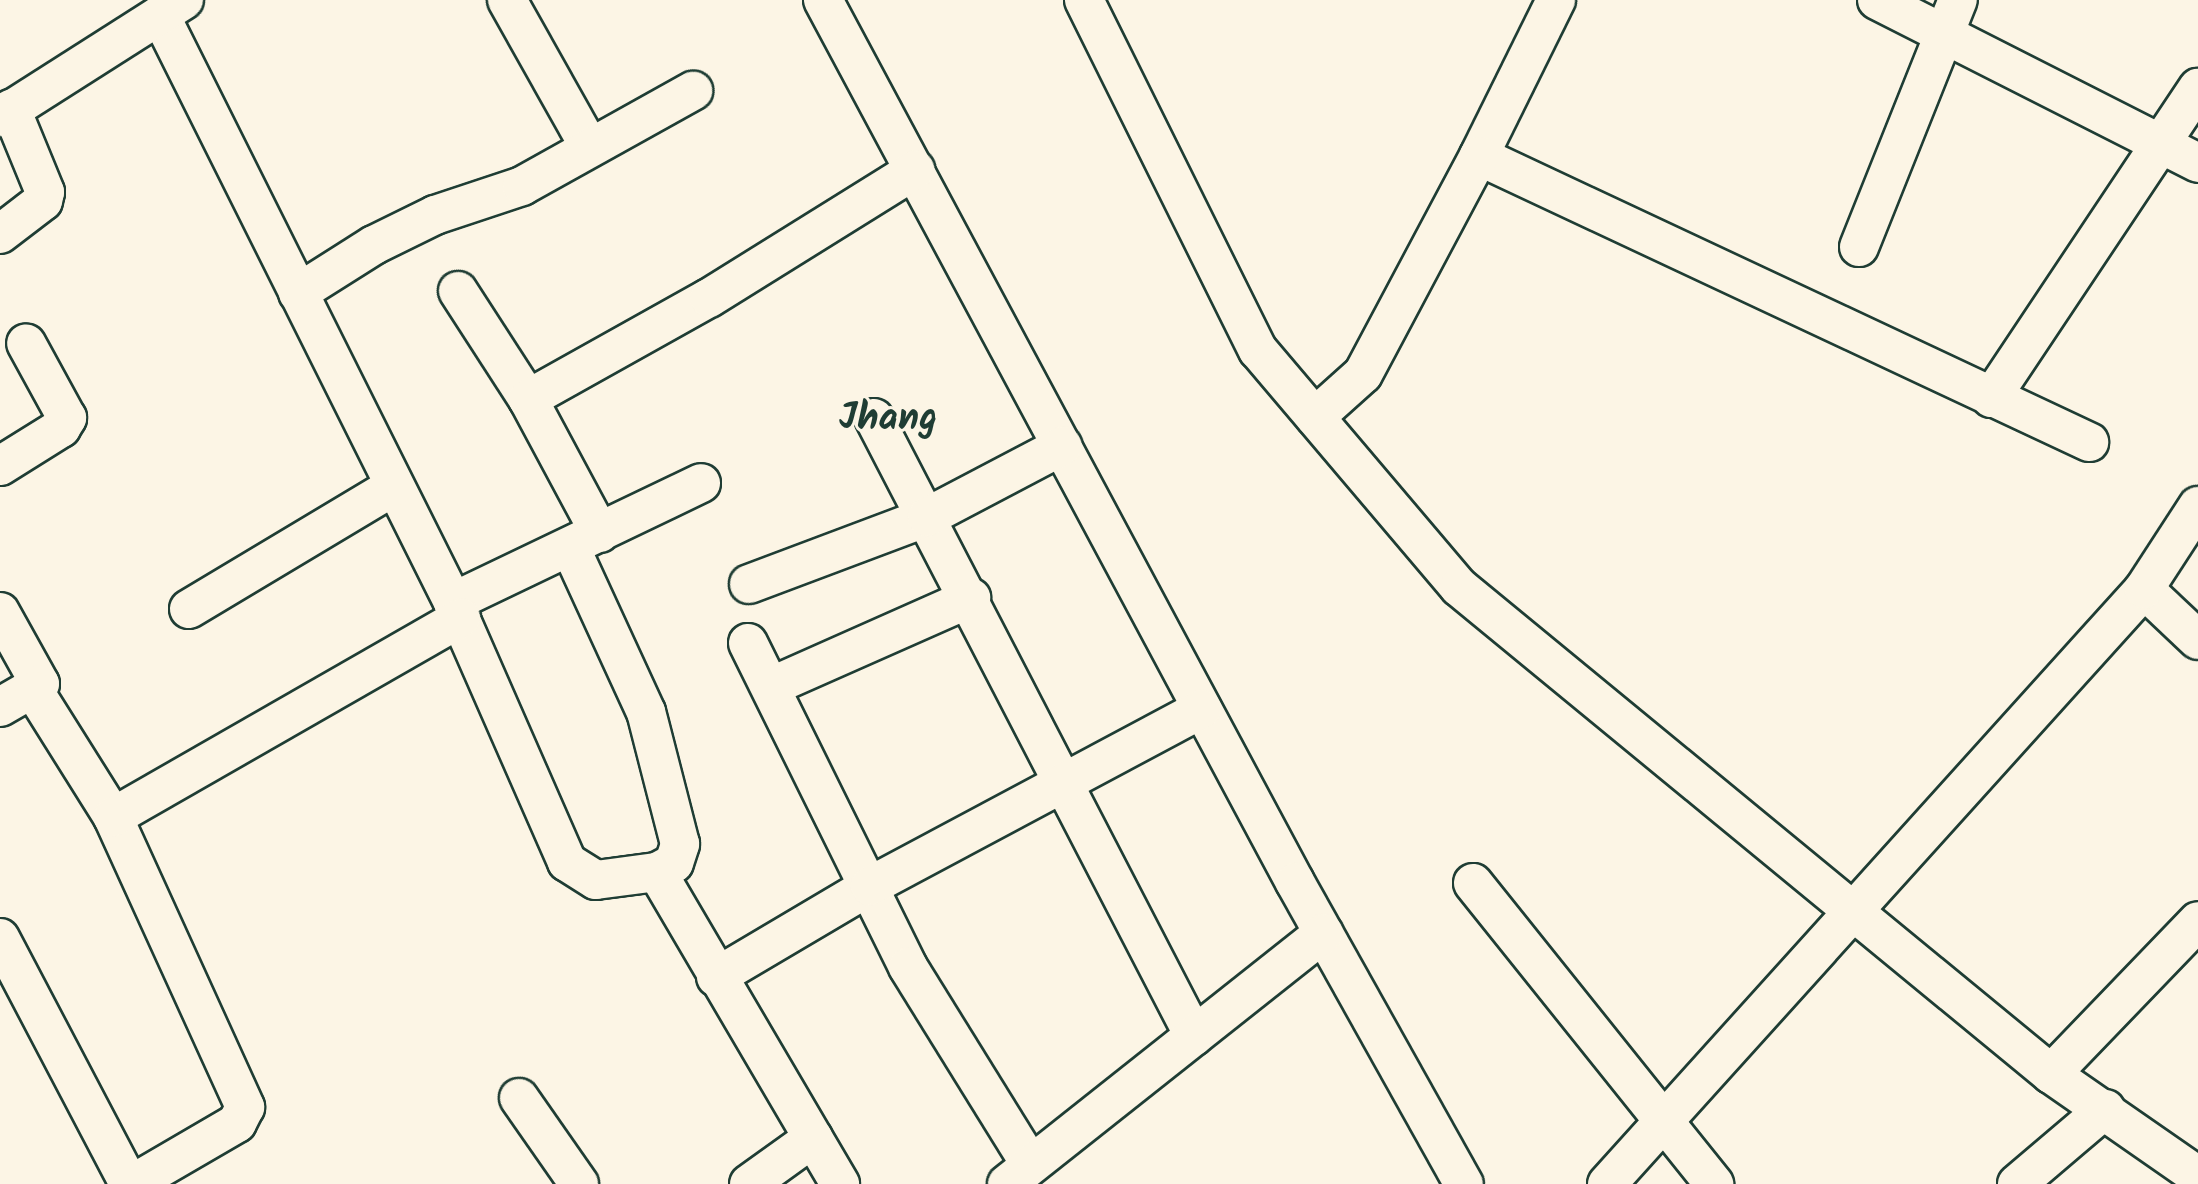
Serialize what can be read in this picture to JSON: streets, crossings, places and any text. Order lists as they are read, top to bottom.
{
  "districts": ["Jhang"]
}
